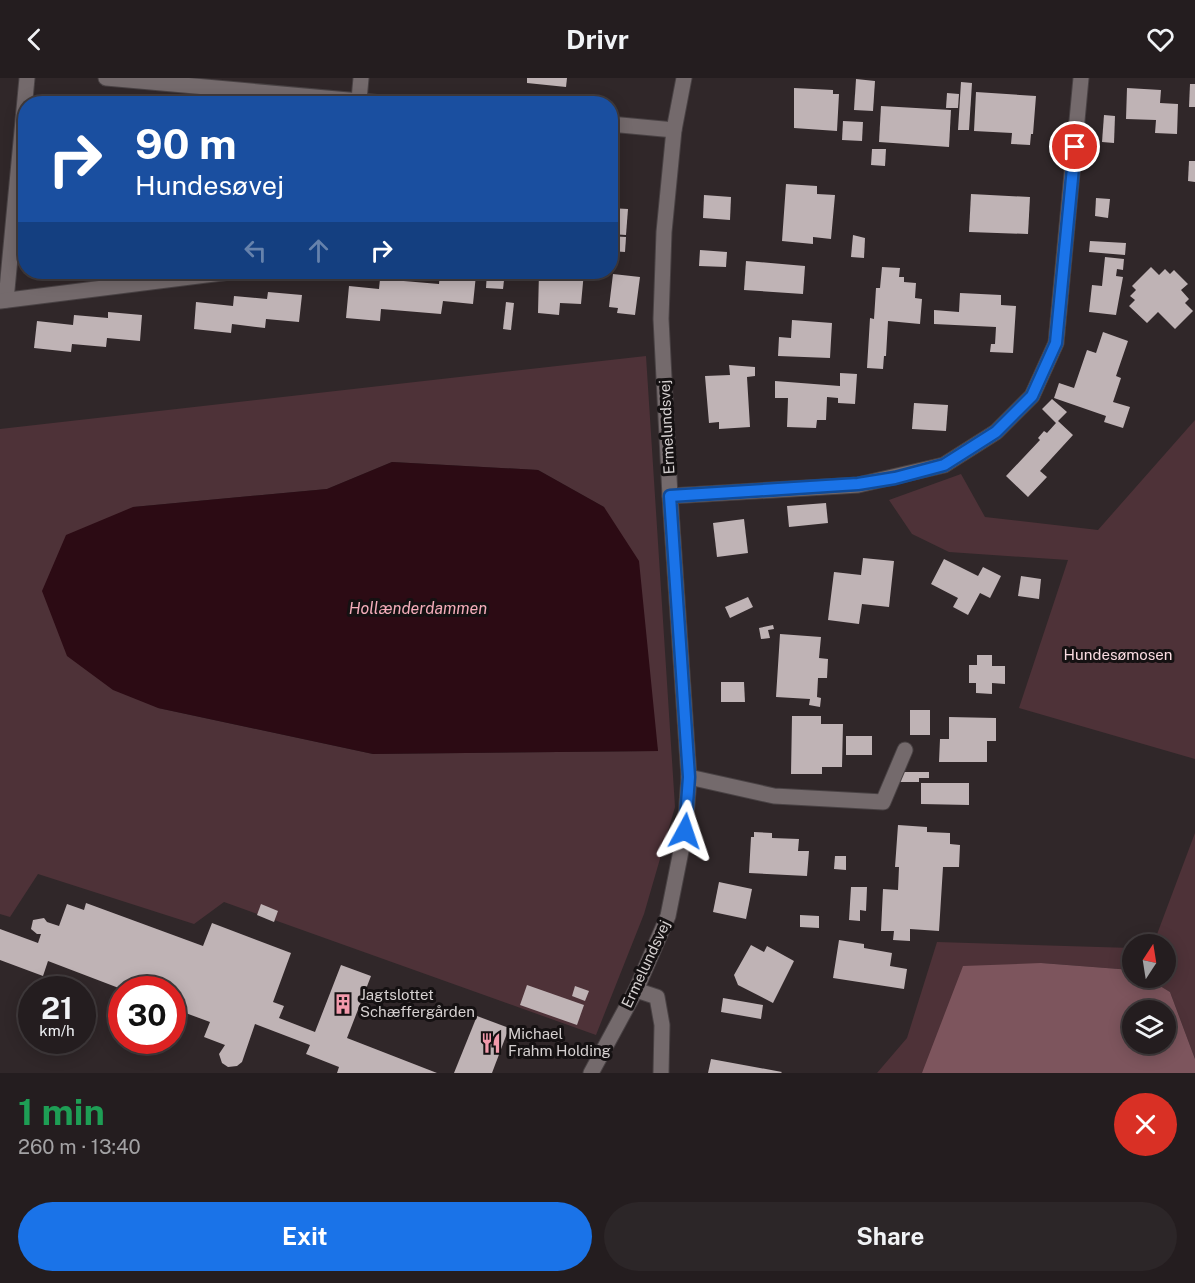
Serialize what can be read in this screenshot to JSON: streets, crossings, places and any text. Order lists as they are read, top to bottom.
{
  "streets": {
    "street": ["Ermelundsvej"]
  },
  "water": ["Hollænderdammen"],
  "parks": ["Hundesømosen"],
  "places": {
    "building": ["Jagtslottet Schæffergården"],
    "restaurant": ["Michael Frahm Holding"]
  },
  "north": "top",
  "page": {
    "header": "Drivr",
    "turn": ["90 m", "Hundesøvej"],
    "speed": "21 km/h",
    "limit": "30",
    "heading": ["1 min", "260 m · 13:40"],
    "buttons": ["Exit", "Share"]
  }
}
